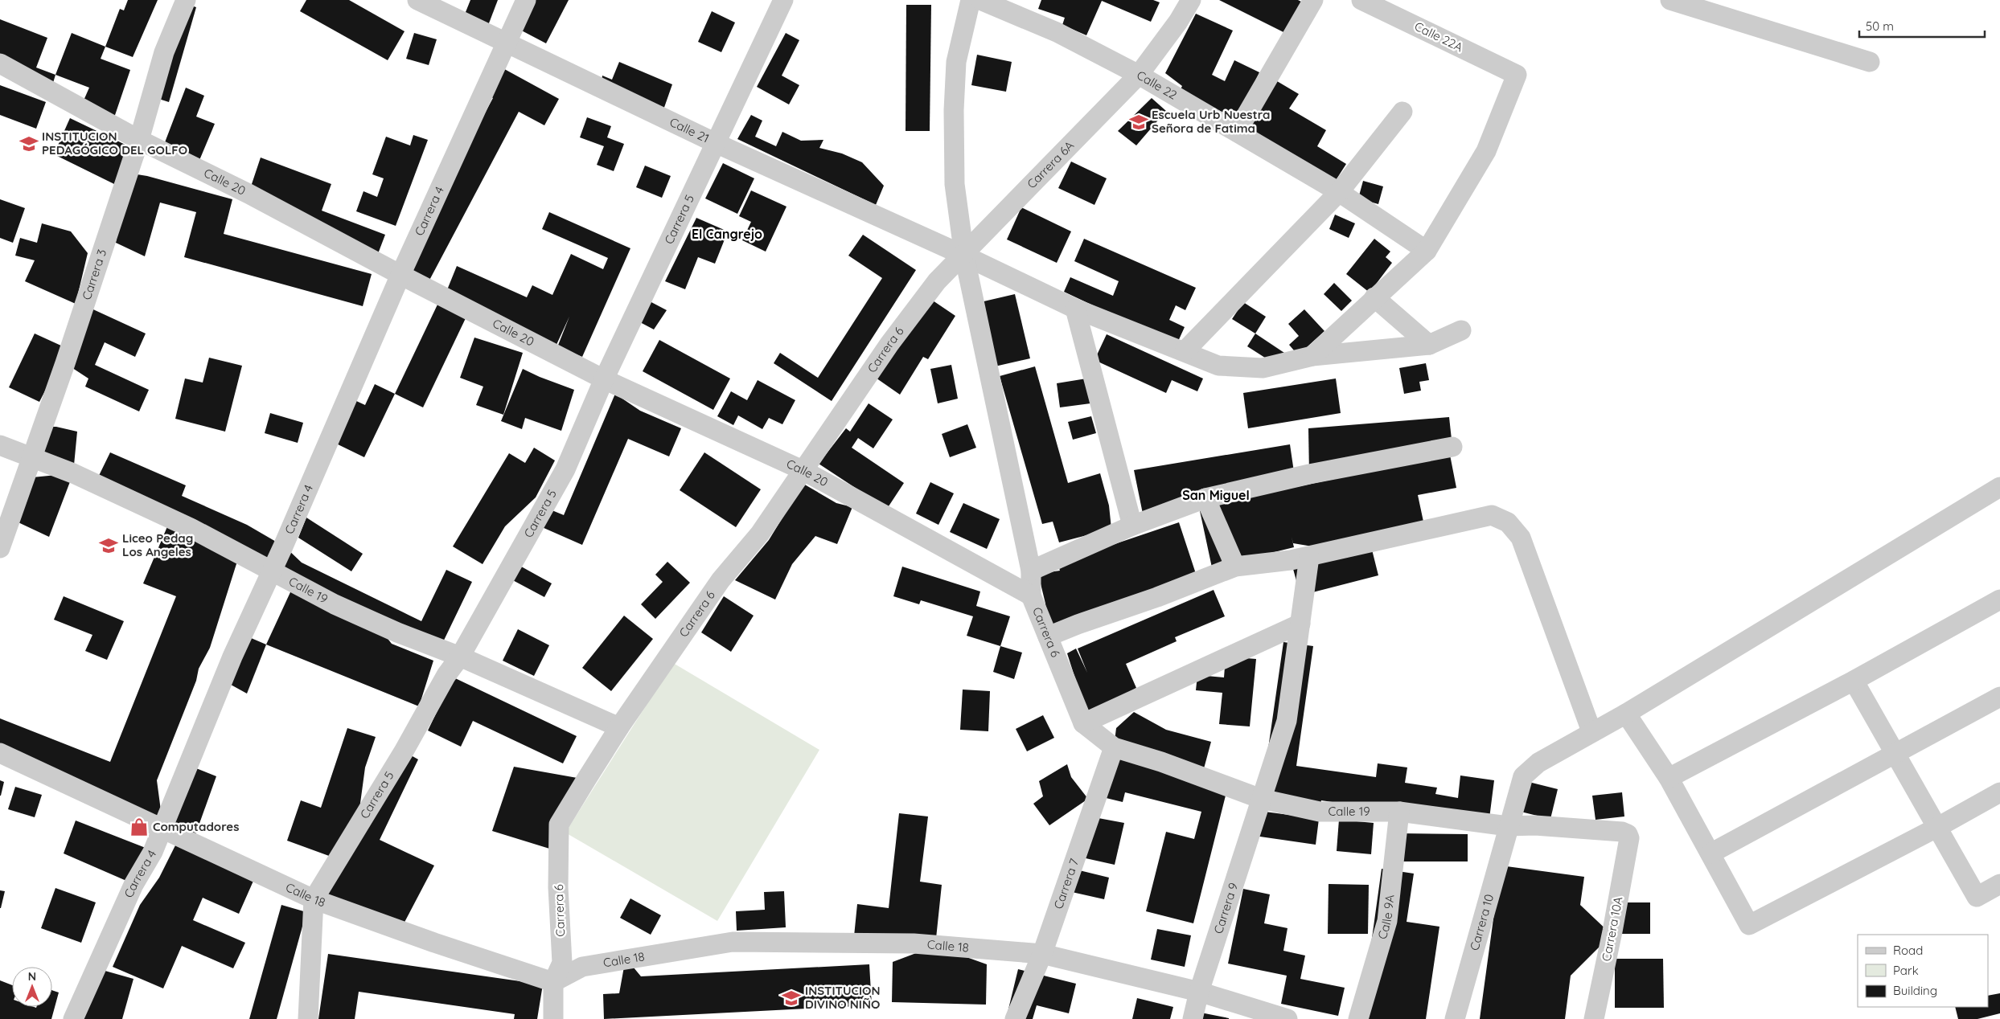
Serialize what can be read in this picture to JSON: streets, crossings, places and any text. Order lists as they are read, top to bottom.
{
  "streets": {
    "street": [
      "Calle 22A",
      "Calle 22",
      "Calle 21",
      "Carrera 6A",
      "Calle 20",
      "Carrera 4",
      "Carrera 5",
      "Carrera 3",
      "Carrera 6",
      "Calle 19",
      "Carrera 7",
      "Calle 18",
      "Carrera 9",
      "Calle 9A",
      "Carrera 10",
      "Carrera 10A"
    ]
  },
  "crossings": [
    ["Calle 22A", "Calle 22"],
    ["Calle 22", "Carrera 6A"],
    ["Calle 21", "Carrera 6A"],
    ["Calle 21", "Carrera 4"],
    ["Calle 21", "Carrera 5"],
    ["Calle 21", "Carrera 6"],
    ["Carrera 6A", "Carrera 6"],
    ["Calle 20", "Carrera 4"],
    ["Calle 20", "Carrera 5"],
    ["Calle 20", "Carrera 3"],
    ["Calle 20", "Carrera 6"],
    ["Carrera 4", "Calle 19"],
    ["Carrera 4", "Calle 18"],
    ["Carrera 5", "Calle 19"],
    ["Carrera 5", "Calle 18"],
    ["Carrera 3", "Calle 19"],
    ["Carrera 6", "Calle 19"],
    ["Carrera 6", "Calle 18"],
    ["Calle 19", "Carrera 7"],
    ["Calle 19", "Carrera 9"],
    ["Calle 19", "Calle 9A"],
    ["Calle 19", "Carrera 10"],
    ["Calle 19", "Carrera 10A"],
    ["Carrera 7", "Calle 18"],
    ["Calle 18", "Carrera 9"]
  ],
  "districts": ["El Cangrejo", "San Miguel"],
  "places": {
    "school or university": [
      "Escuela Urb Nuestra Señora de Fatima",
      "INSTITUCION PEDAGÓGICO DEL GOLFO",
      "Liceo Pedag Los Angeles",
      "INSTITUCION DIVINO NIÑO"
    ],
    "shop": ["Computadores"]
  },
  "legend": ["Road", "Park", "Building"],
  "scale_bar": "50 m",
  "north": "top"
}
